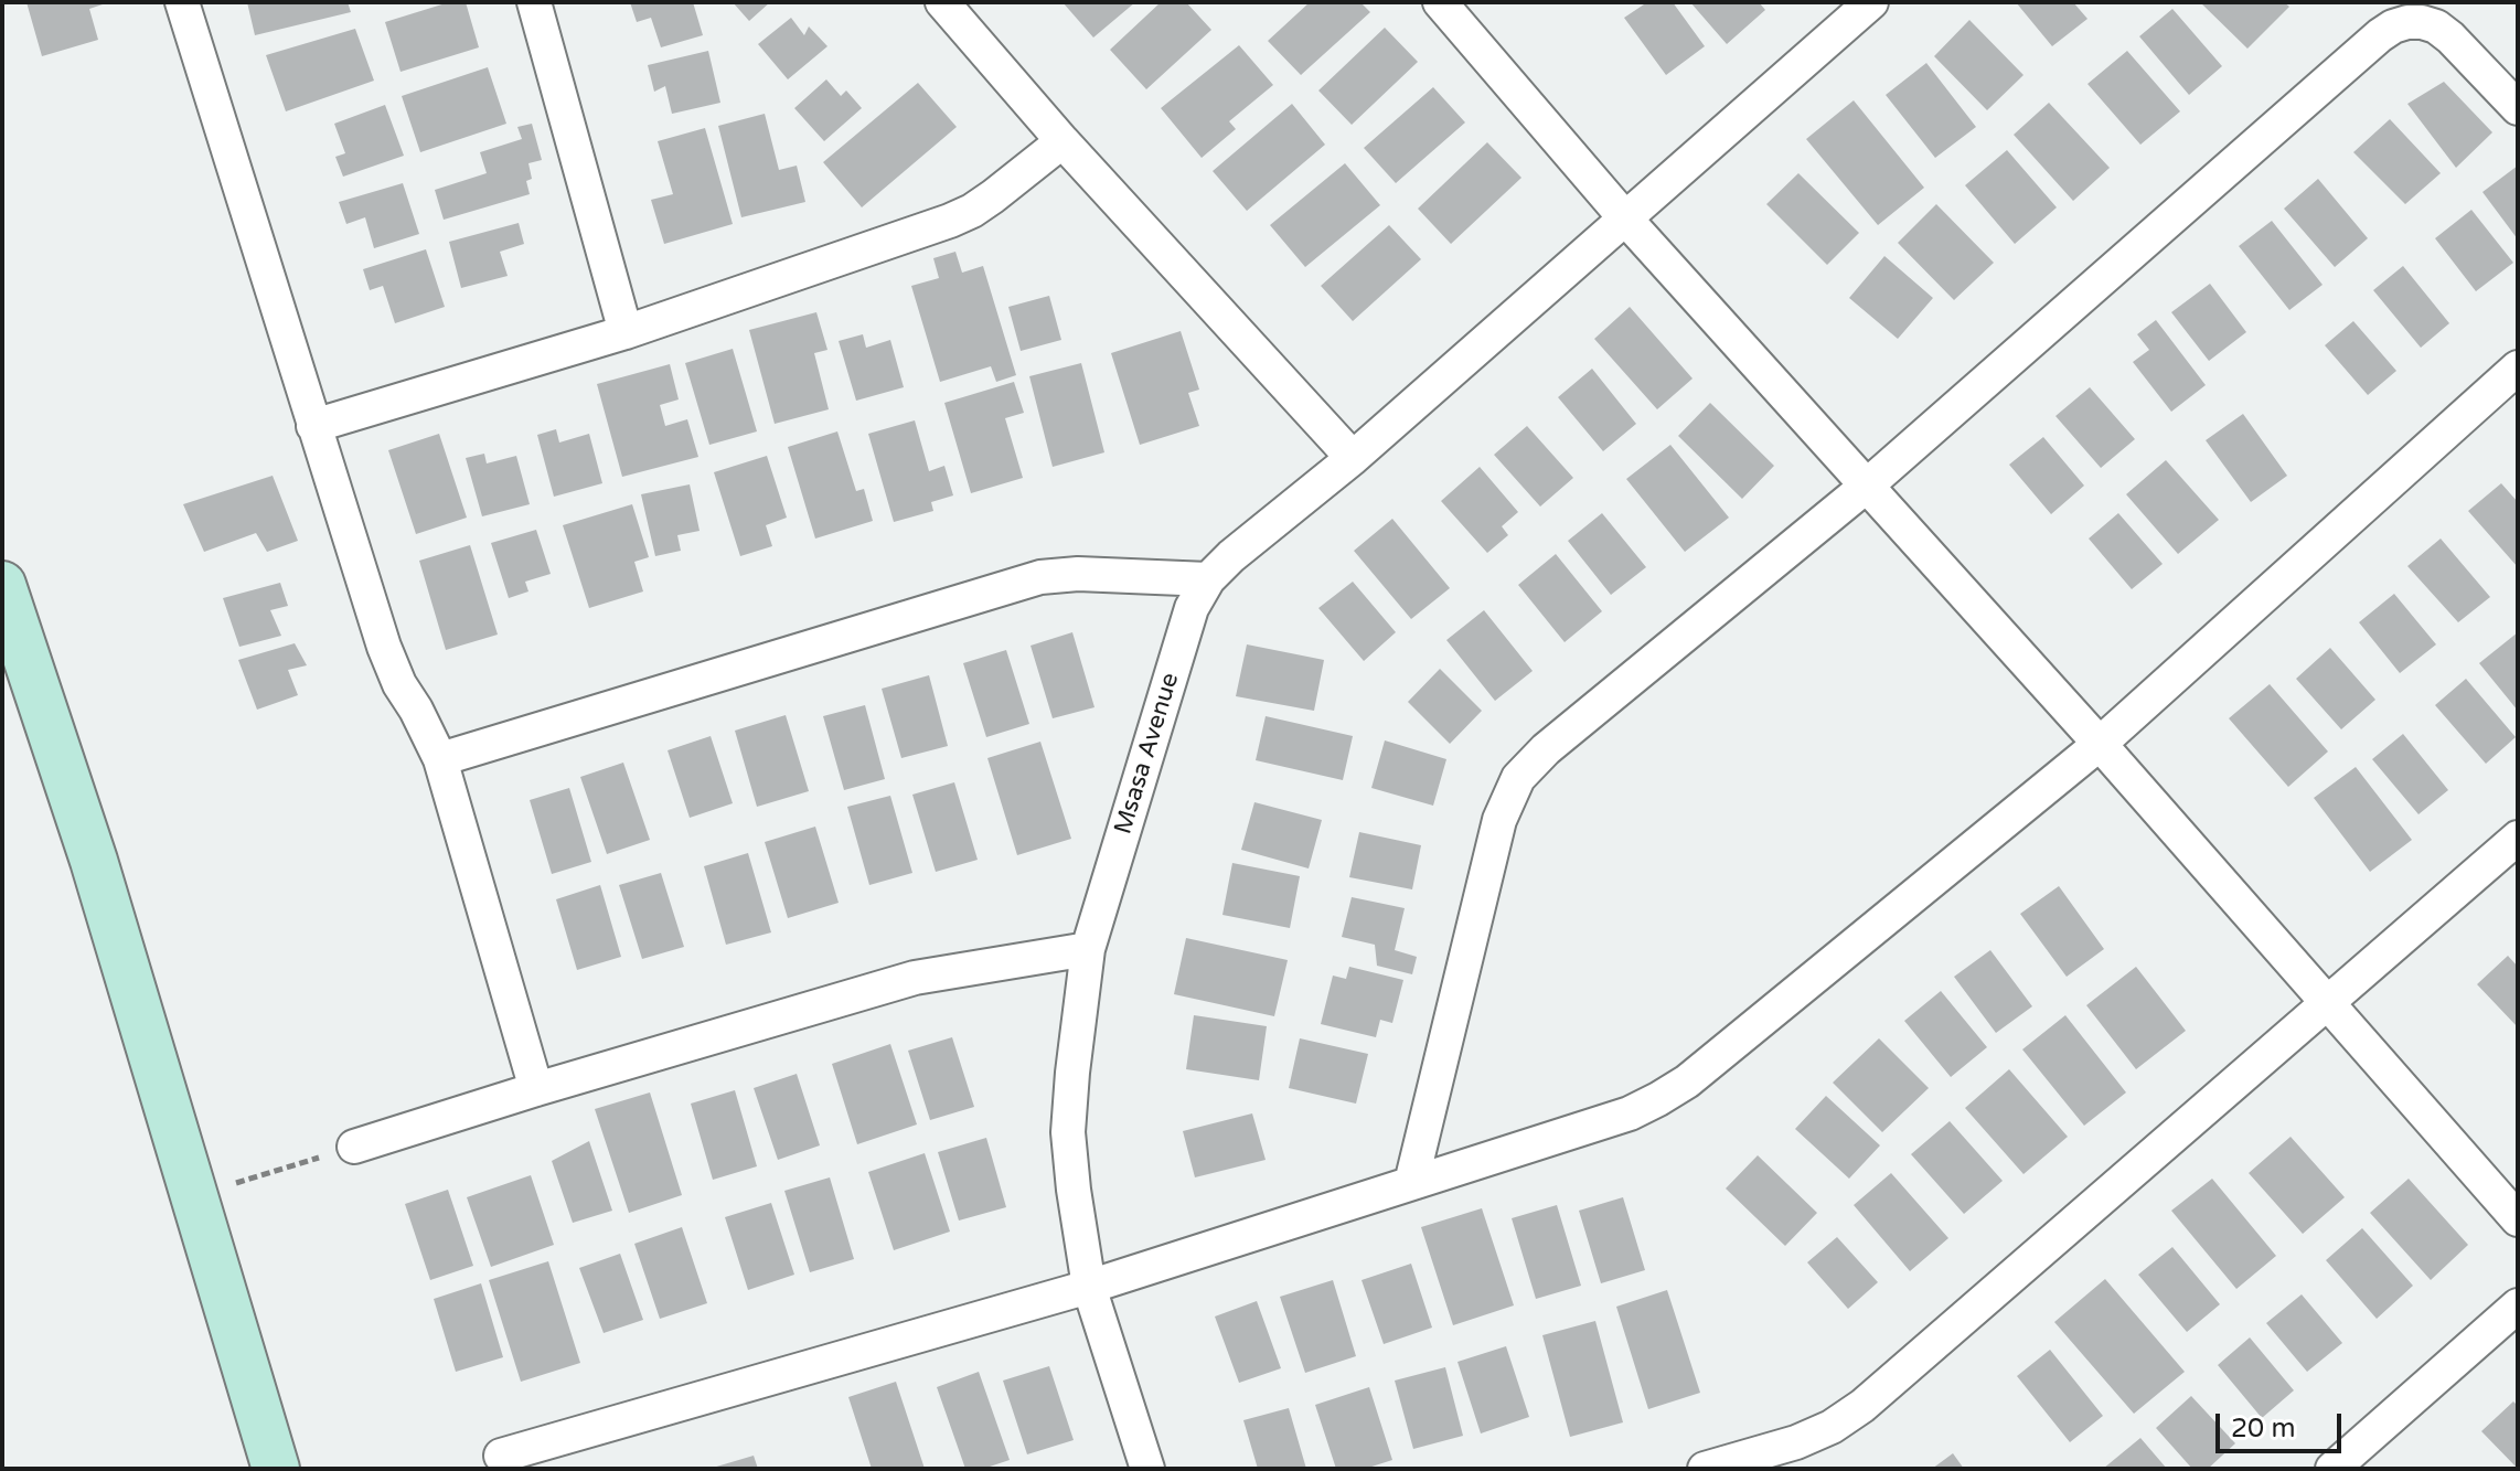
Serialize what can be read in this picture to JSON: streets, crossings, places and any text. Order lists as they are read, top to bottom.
{
  "streets": {
    "street": ["Msasa Avenue"]
  },
  "scale_bar": "20 m"
}
